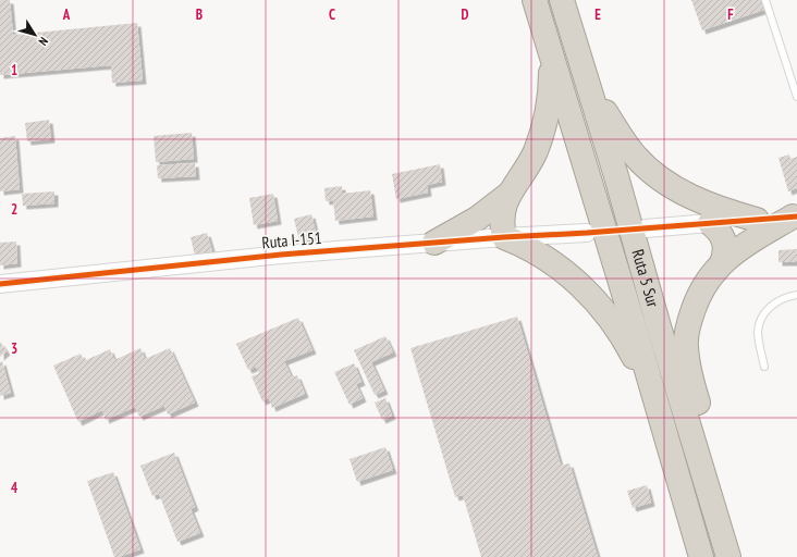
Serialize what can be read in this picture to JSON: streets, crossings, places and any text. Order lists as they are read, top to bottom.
{
  "streets": {
    "highway": ["Ruta 5 Sur"],
    "street": ["Ruta I-151"]
  },
  "north": "bottom right",
  "grid": {
    "columns": [
      "A",
      "B",
      "C",
      "D",
      "E",
      "F"
    ],
    "rows": [
      "1",
      "2",
      "3",
      "4"
    ]
  }
}
